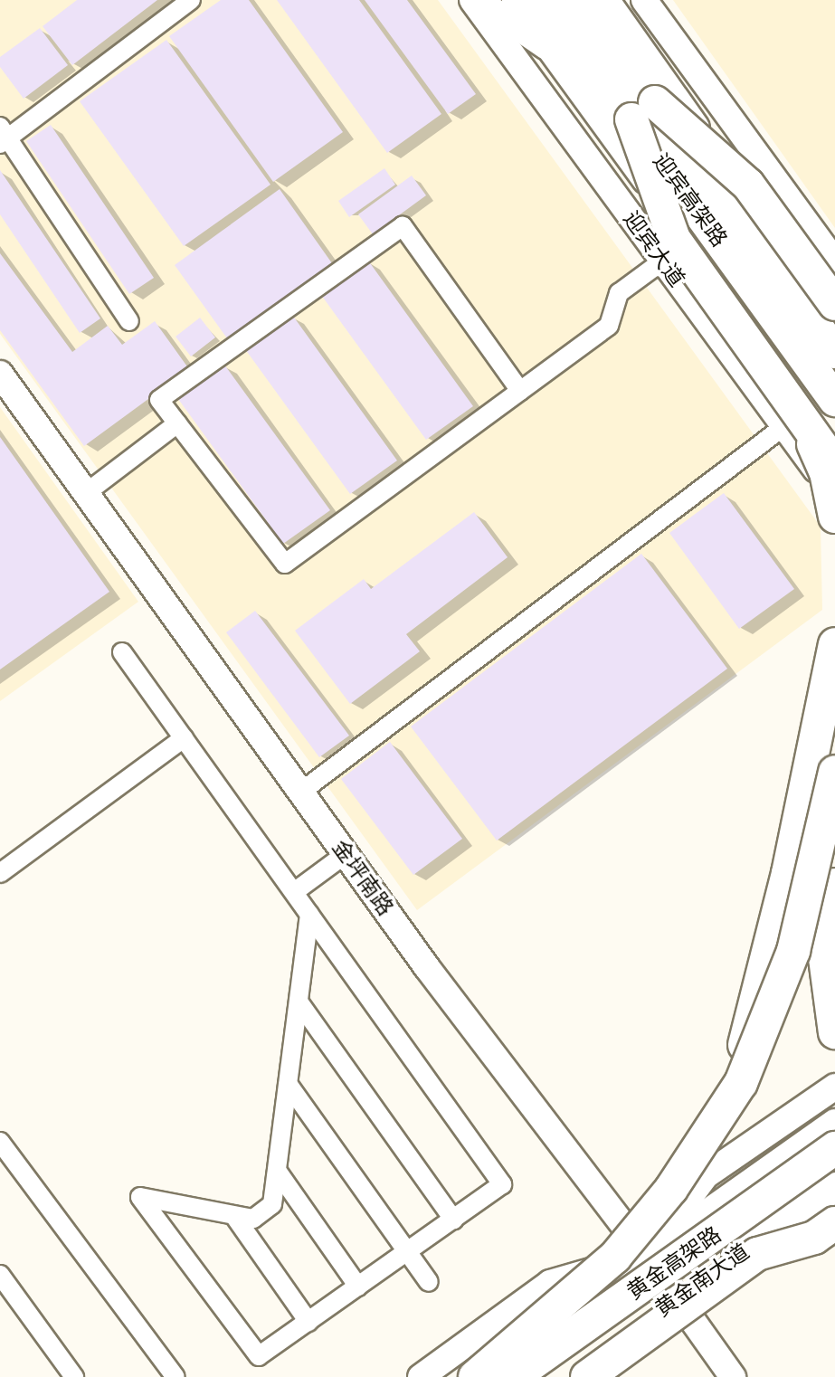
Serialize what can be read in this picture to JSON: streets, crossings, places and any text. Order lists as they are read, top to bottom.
{
  "streets": {
    "highway": ["迎宾高架路", "黄金高架路"],
    "main road": ["迎宾大道", "黄金南大道"],
    "street": ["金坪南路"]
  },
  "crossings": [
    ["金坪南路", "黄金南大道"]
  ]
}
